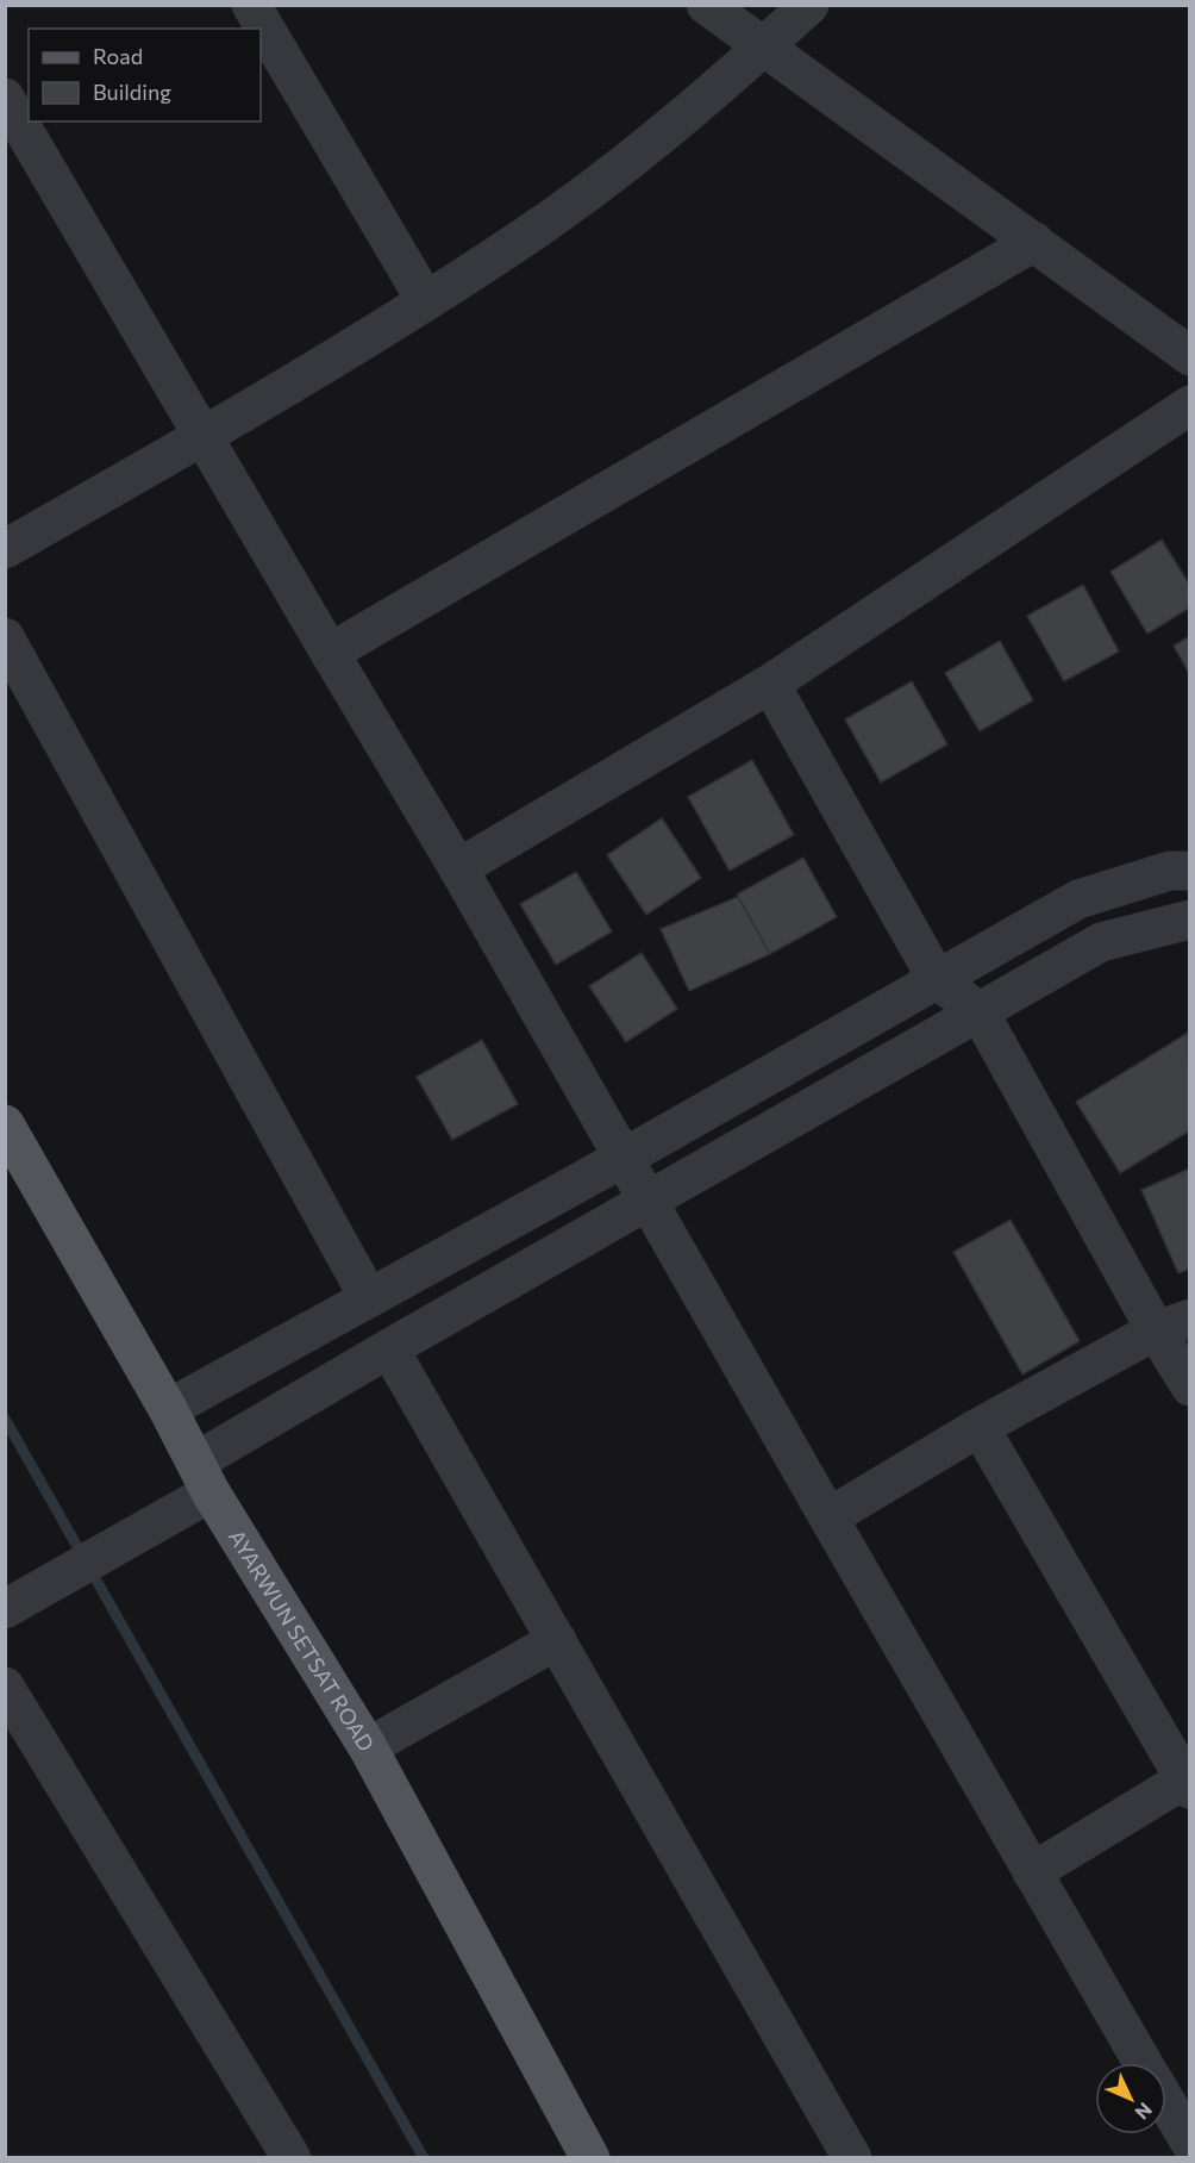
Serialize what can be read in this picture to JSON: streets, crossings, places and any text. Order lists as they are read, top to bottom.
{
  "streets": {
    "main road": ["AYARWUN SETSAT ROAD"]
  },
  "legend": ["Road", "Building"],
  "north": "bottom right"
}
